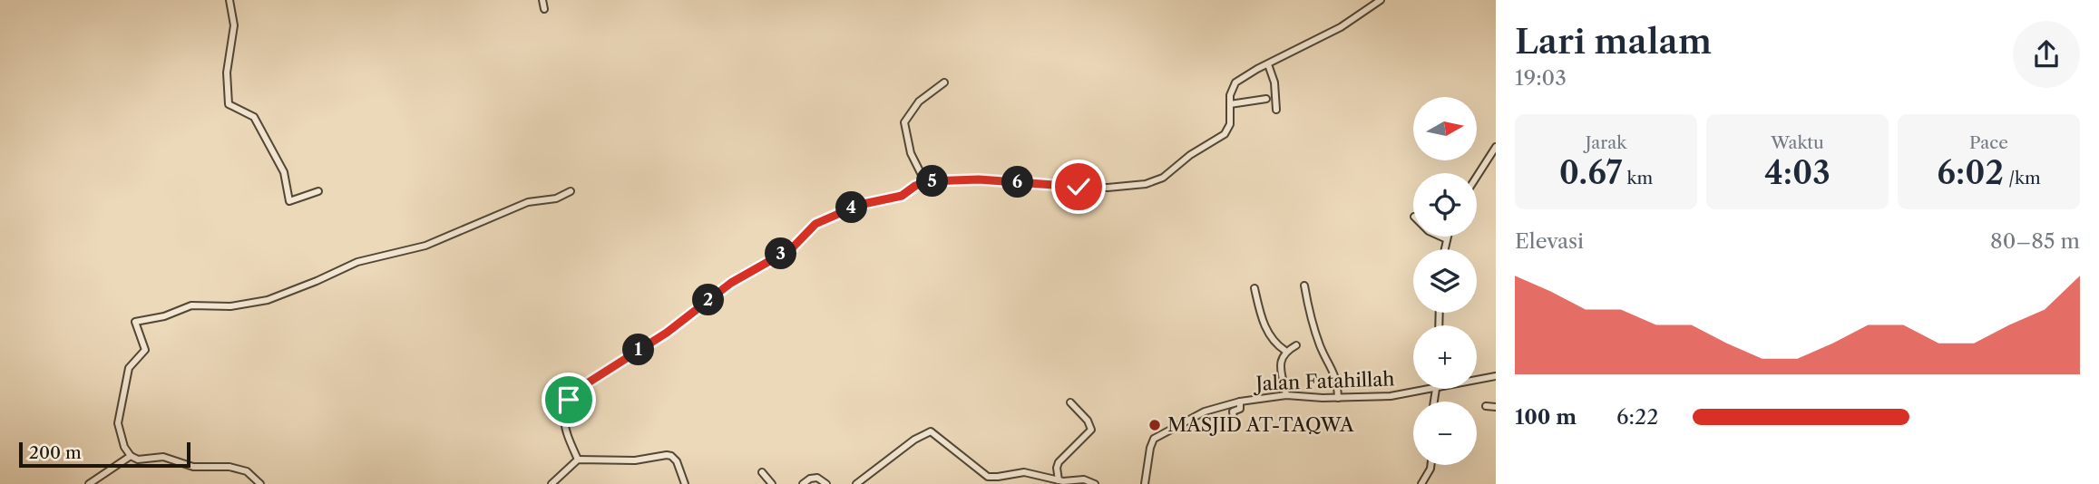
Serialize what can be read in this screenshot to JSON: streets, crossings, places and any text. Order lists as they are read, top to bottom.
{
  "streets": {
    "street": ["Jalan Fatahillah"]
  },
  "places": ["MASJID AT-TAQWA"],
  "scale_bar": "200 m",
  "north": "right",
  "page": {
    "heading": ["Lari malam", "19:03"],
    "map_buttons": ["+", "−"],
    "stats": [
      ["Jarak", "0.67 km"],
      ["Waktu", "4:03"],
      ["Pace", "6:02 /km"]
    ],
    "pins": [
      "5",
      "6",
      "4",
      "3",
      "2",
      "1"
    ],
    "chart": ["Elevasi", "80–85 m"],
    "list": [
      {
        "name": "100 m",
        "note": "6:22"
      }
    ],
    "scale": "200 m"
  }
}
